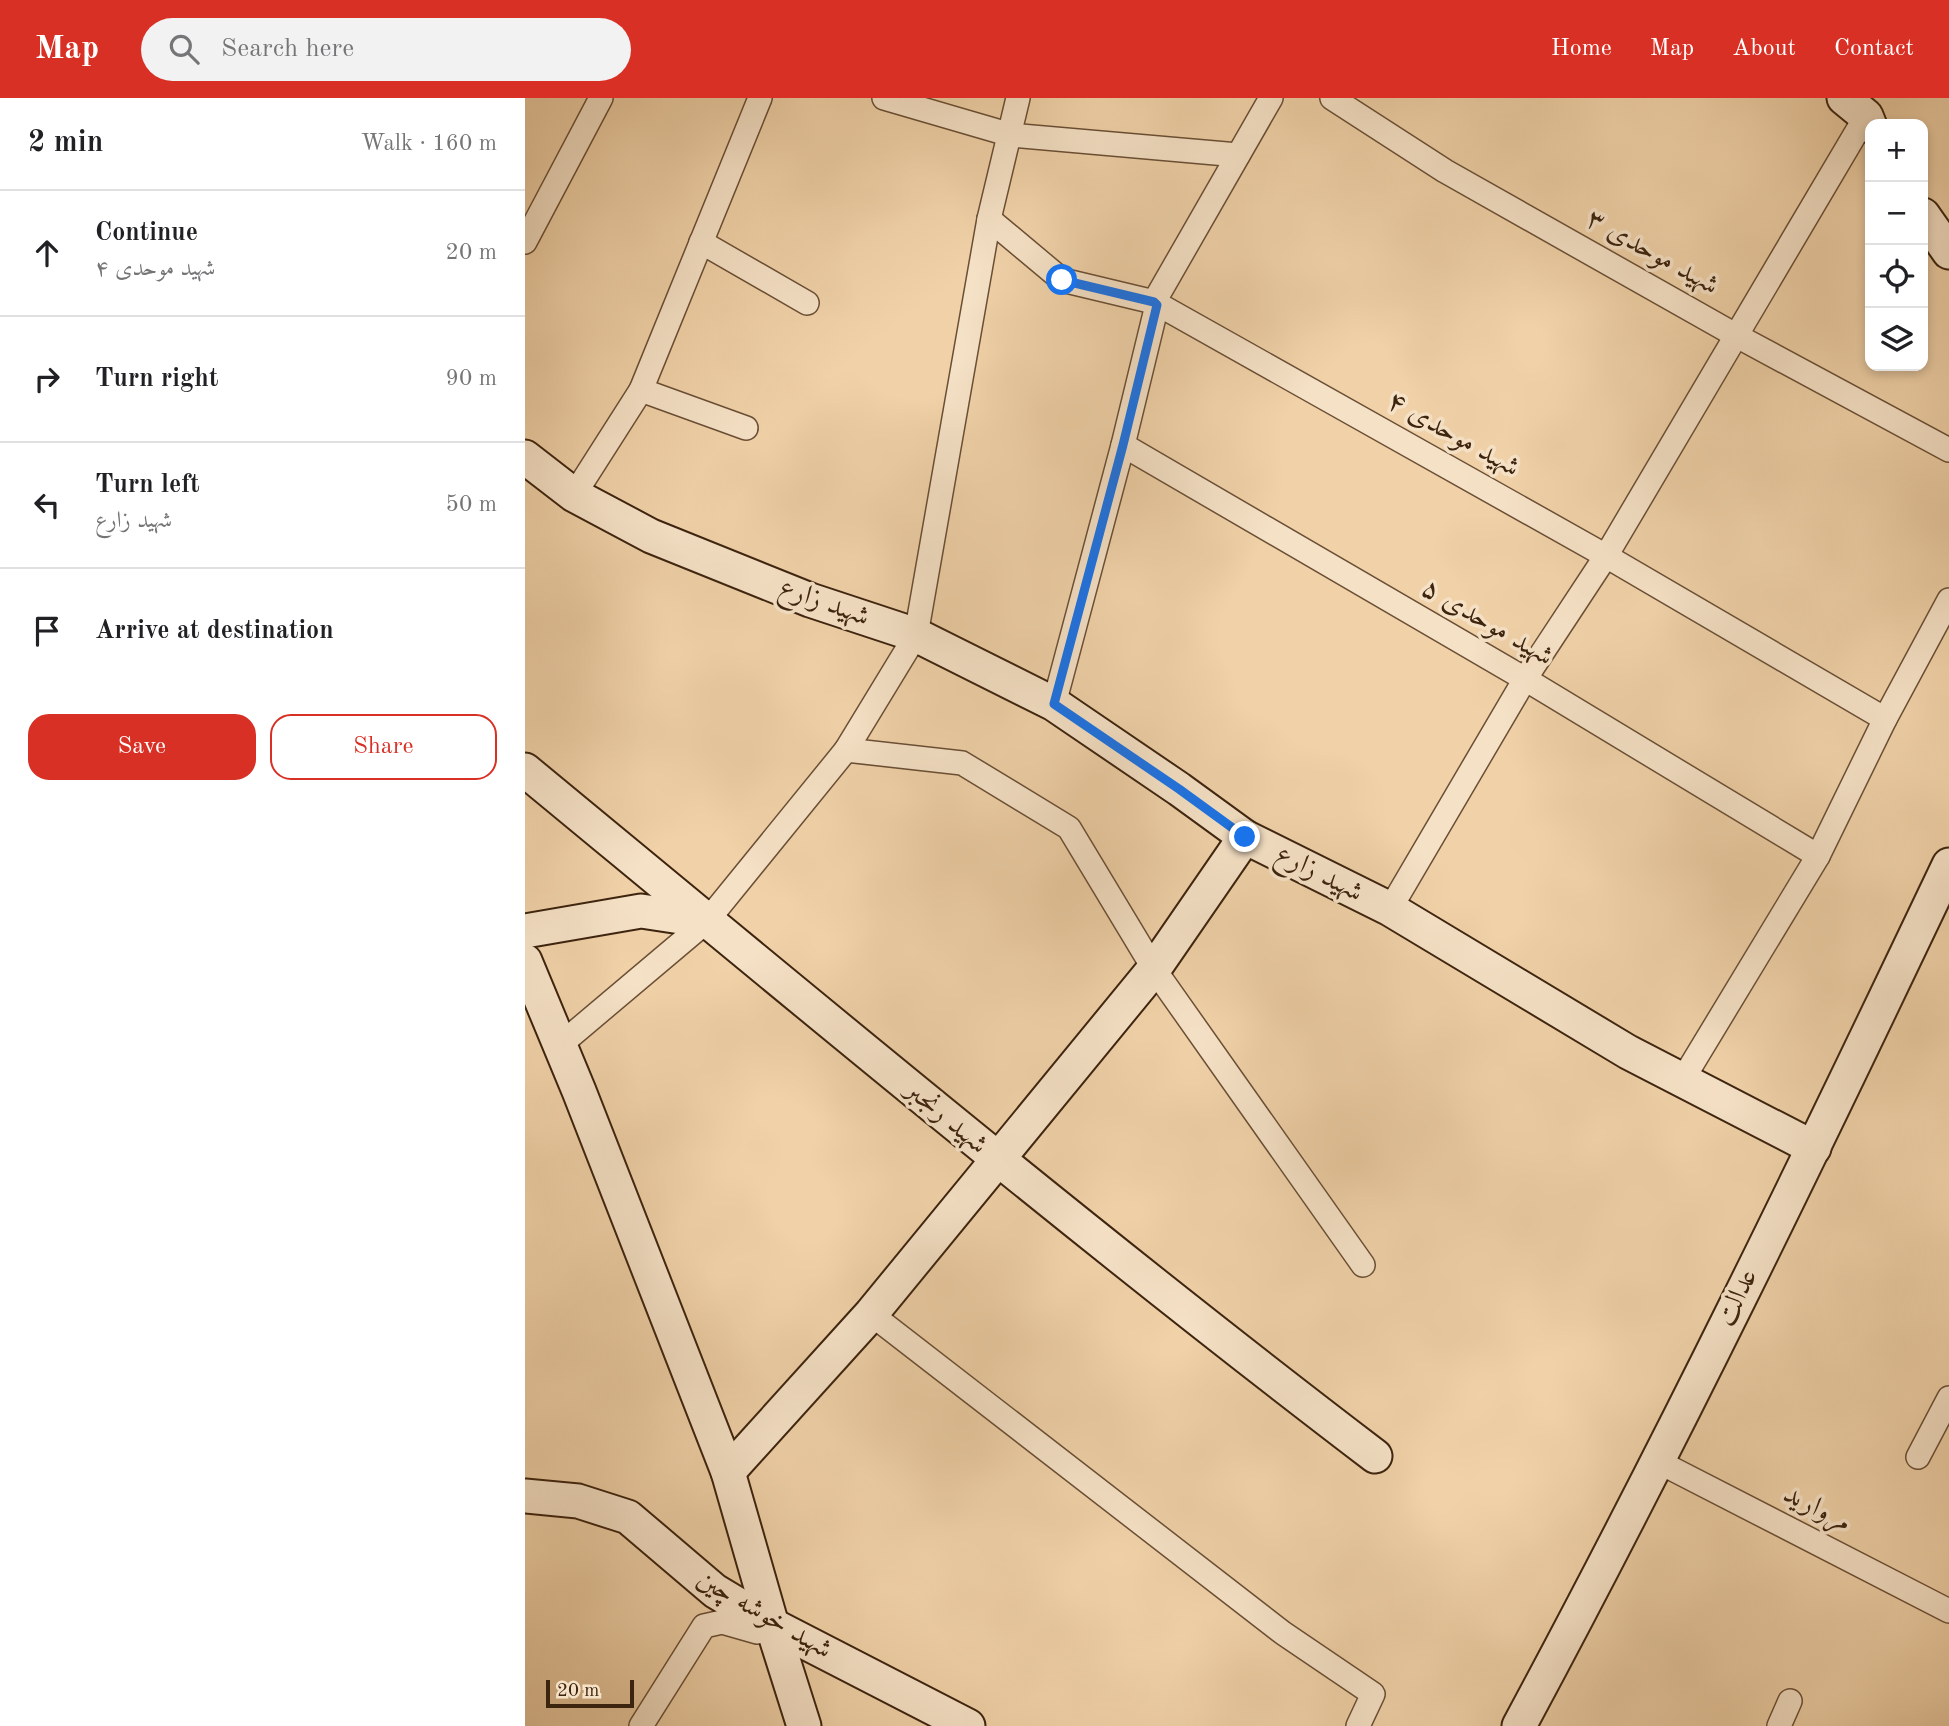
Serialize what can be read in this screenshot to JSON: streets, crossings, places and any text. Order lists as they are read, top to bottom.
{
  "streets": {
    "street": [
      "شهید موحدی ۳",
      "شهید موحدی ۴",
      "شهید زارع",
      "شهید موحدی ۵",
      "شهید رنجبر",
      "عدالت",
      "مروارید",
      "شهید خوشه چین"
    ]
  },
  "crossings": [
    ["شهید زارع", "عدالت"],
    ["عدالت", "مروارید"]
  ],
  "scale_bar": "20 m",
  "page": {
    "header": "Map",
    "search": "Search here",
    "nav": [
      "Home",
      "Map",
      "About",
      "Contact"
    ],
    "heading": ["2 min", "Walk · 160 m"],
    "map_buttons": ["+", "−"],
    "list": [
      ["Continue", "شهید موحدی ۴", "20 m"],
      ["Turn right", "90 m"],
      ["Turn left", "شهید زارع", "50 m"],
      "Arrive at destination"
    ],
    "buttons": ["Save", "Share"],
    "scale": "20 m"
  }
}
